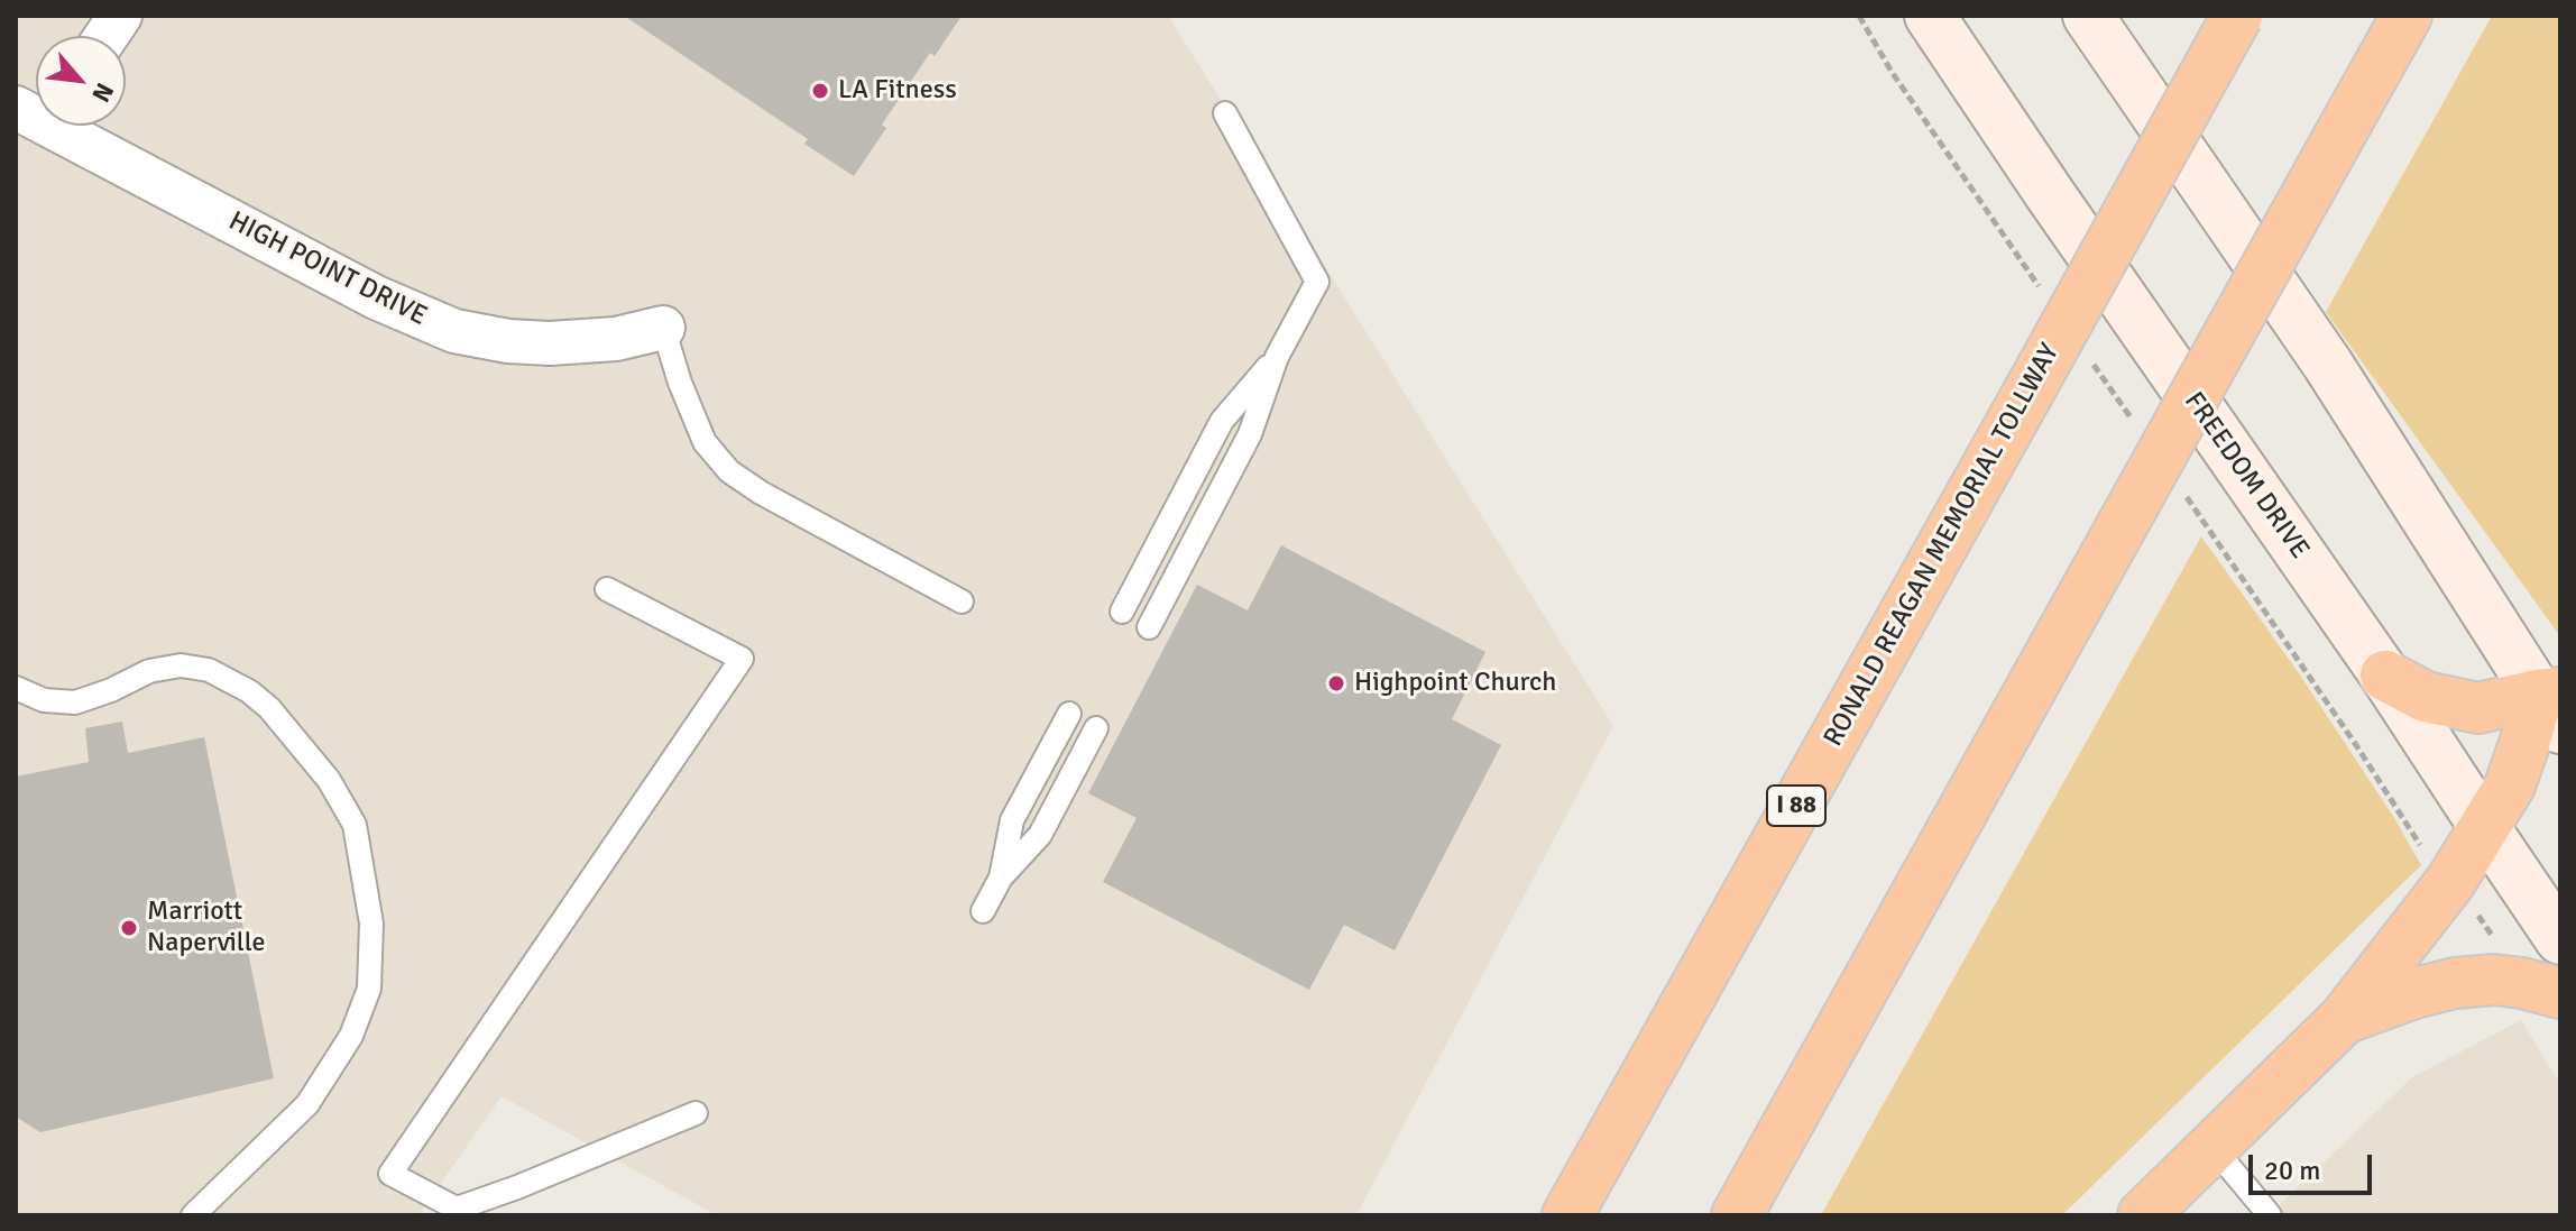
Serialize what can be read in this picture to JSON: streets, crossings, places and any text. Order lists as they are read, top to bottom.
{
  "streets": {
    "highway": ["RONALD REAGAN MEMORIAL TOLLWAY", "I 88"],
    "main road": ["FREEDOM DRIVE"],
    "street": ["HIGH POINT DRIVE"]
  },
  "places": ["LA Fitness", "Highpoint Church", "Marriott Naperville"],
  "scale_bar": "20 m",
  "north": "bottom right"
}
